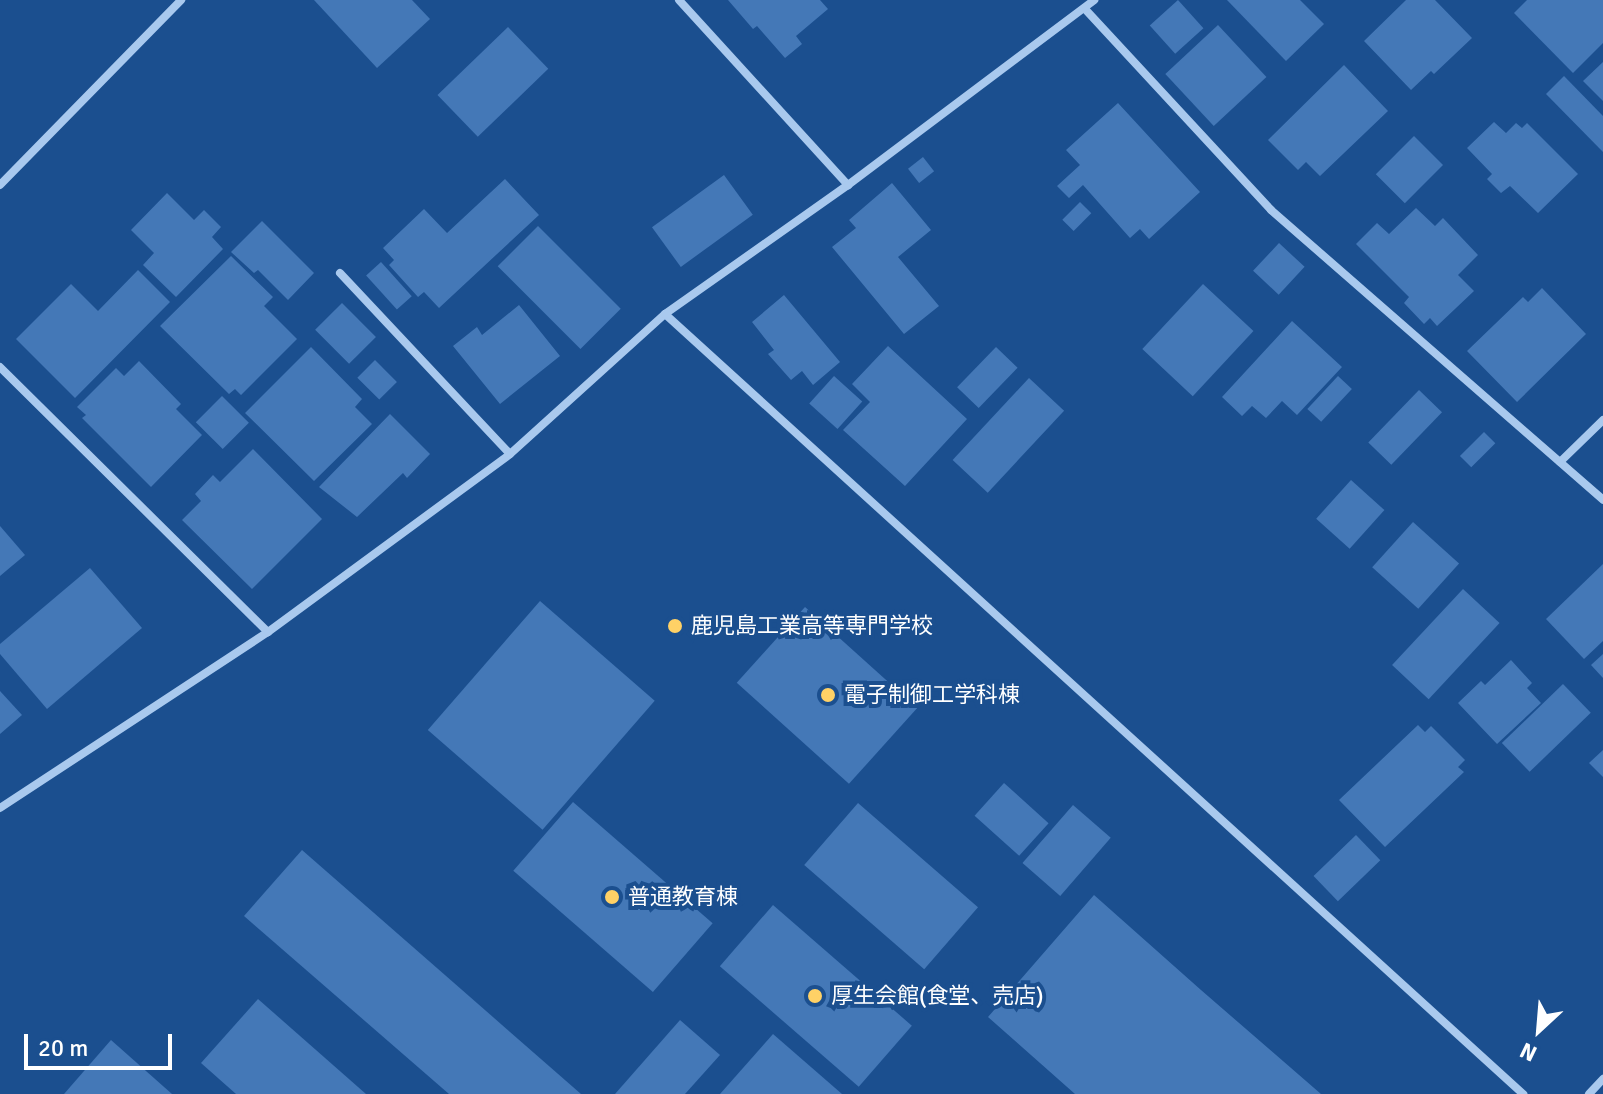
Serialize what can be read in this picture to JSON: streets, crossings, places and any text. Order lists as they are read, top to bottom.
{
  "places": [
    "鹿児島工業高等専門学校",
    "電子制御工学科棟",
    "普通教育棟",
    "厚生会館(食堂、売店)"
  ],
  "scale_bar": "20 m",
  "north": "bottom left"
}
